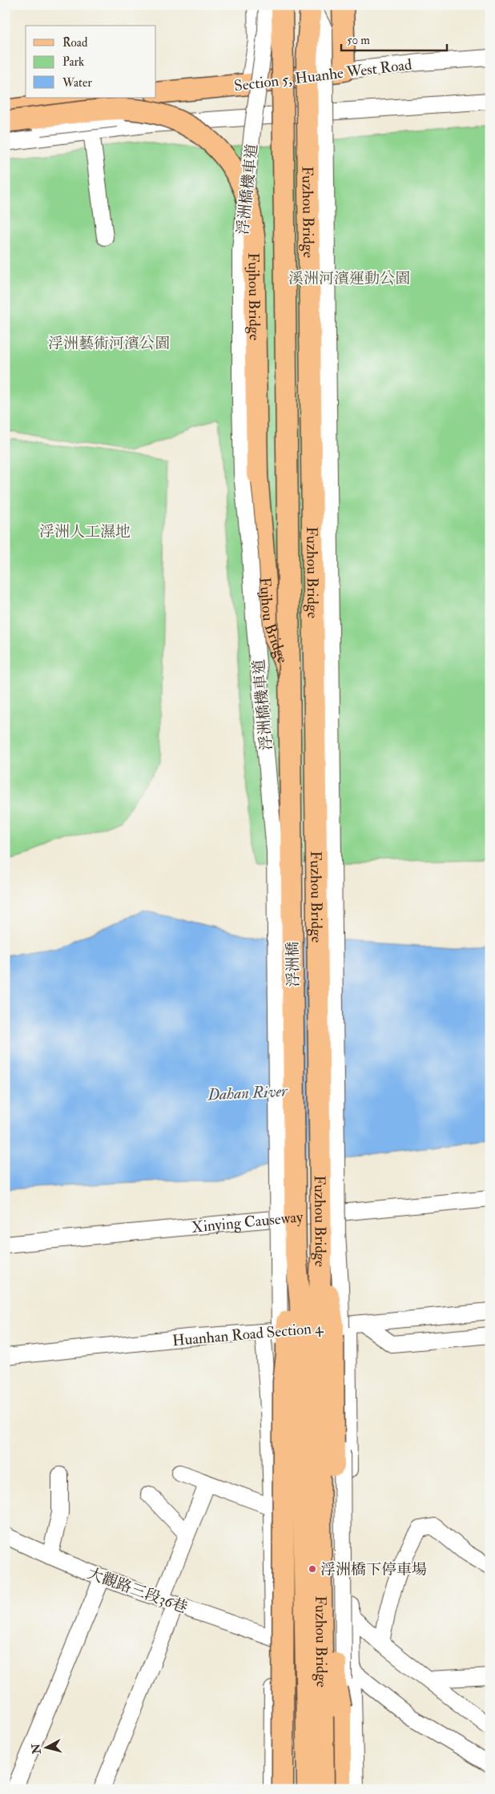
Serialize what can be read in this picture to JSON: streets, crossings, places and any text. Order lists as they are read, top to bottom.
{
  "streets": {
    "main road": [
      "Section 5, Huanhe West Road",
      "Fuzhou Bridge",
      "Fujhou Bridge",
      "浮洲橋"
    ],
    "street": [
      "浮洲橋機車道",
      "Xinying Causeway",
      "Huanhan Road Section 4",
      "大觀路三段36巷"
    ]
  },
  "crossings": [
    ["Fuzhou Bridge", "Fujhou Bridge"],
    ["Fuzhou Bridge", "浮洲橋"],
    ["Fujhou Bridge", "浮洲橋"]
  ],
  "water": ["Dahan River"],
  "parks": ["溪洲河濱運動公園", "浮洲藝術河濱公園", "浮洲人工濕地"],
  "places": ["浮洲橋下停車場"],
  "legend": ["Road", "Park", "Water"],
  "scale_bar": "50 m",
  "north": "left"
}
